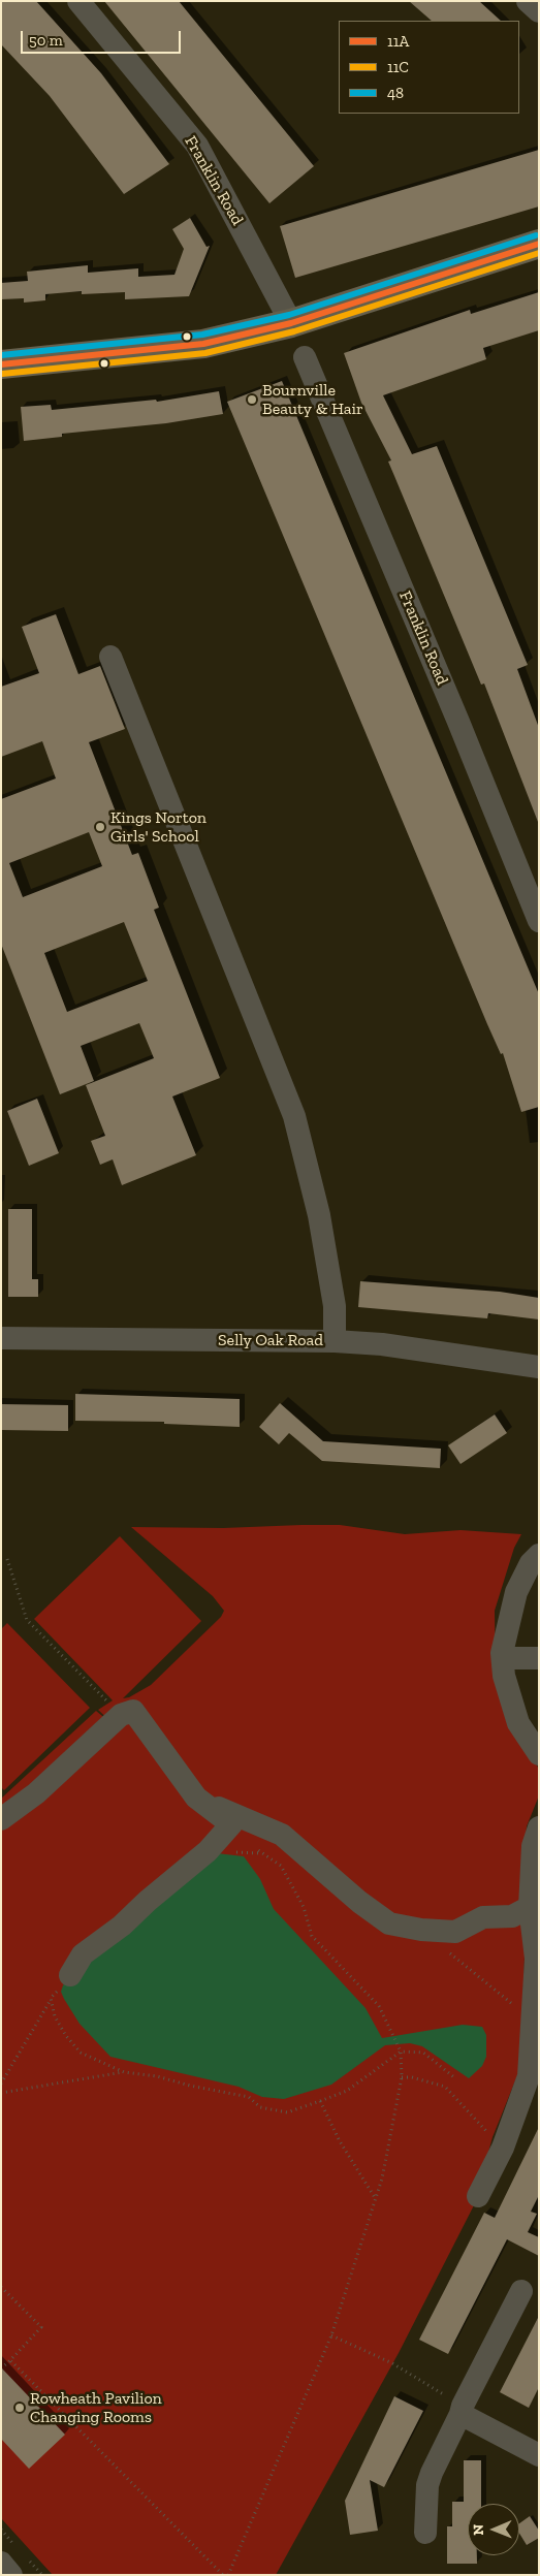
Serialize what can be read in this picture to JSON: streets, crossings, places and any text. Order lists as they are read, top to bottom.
{
  "streets": {
    "street": ["Franklin Road", "Selly Oak Road"]
  },
  "places": ["Bournville Beauty & Hair", "Kings Norton Girls' School", "Rowheath Pavilion Changing Rooms"],
  "lines": ["transit line 48", "transit line 11A", "transit line 11C"],
  "legend": ["11A", "11C", "48"],
  "scale_bar": "50 m",
  "north": "left"
}
